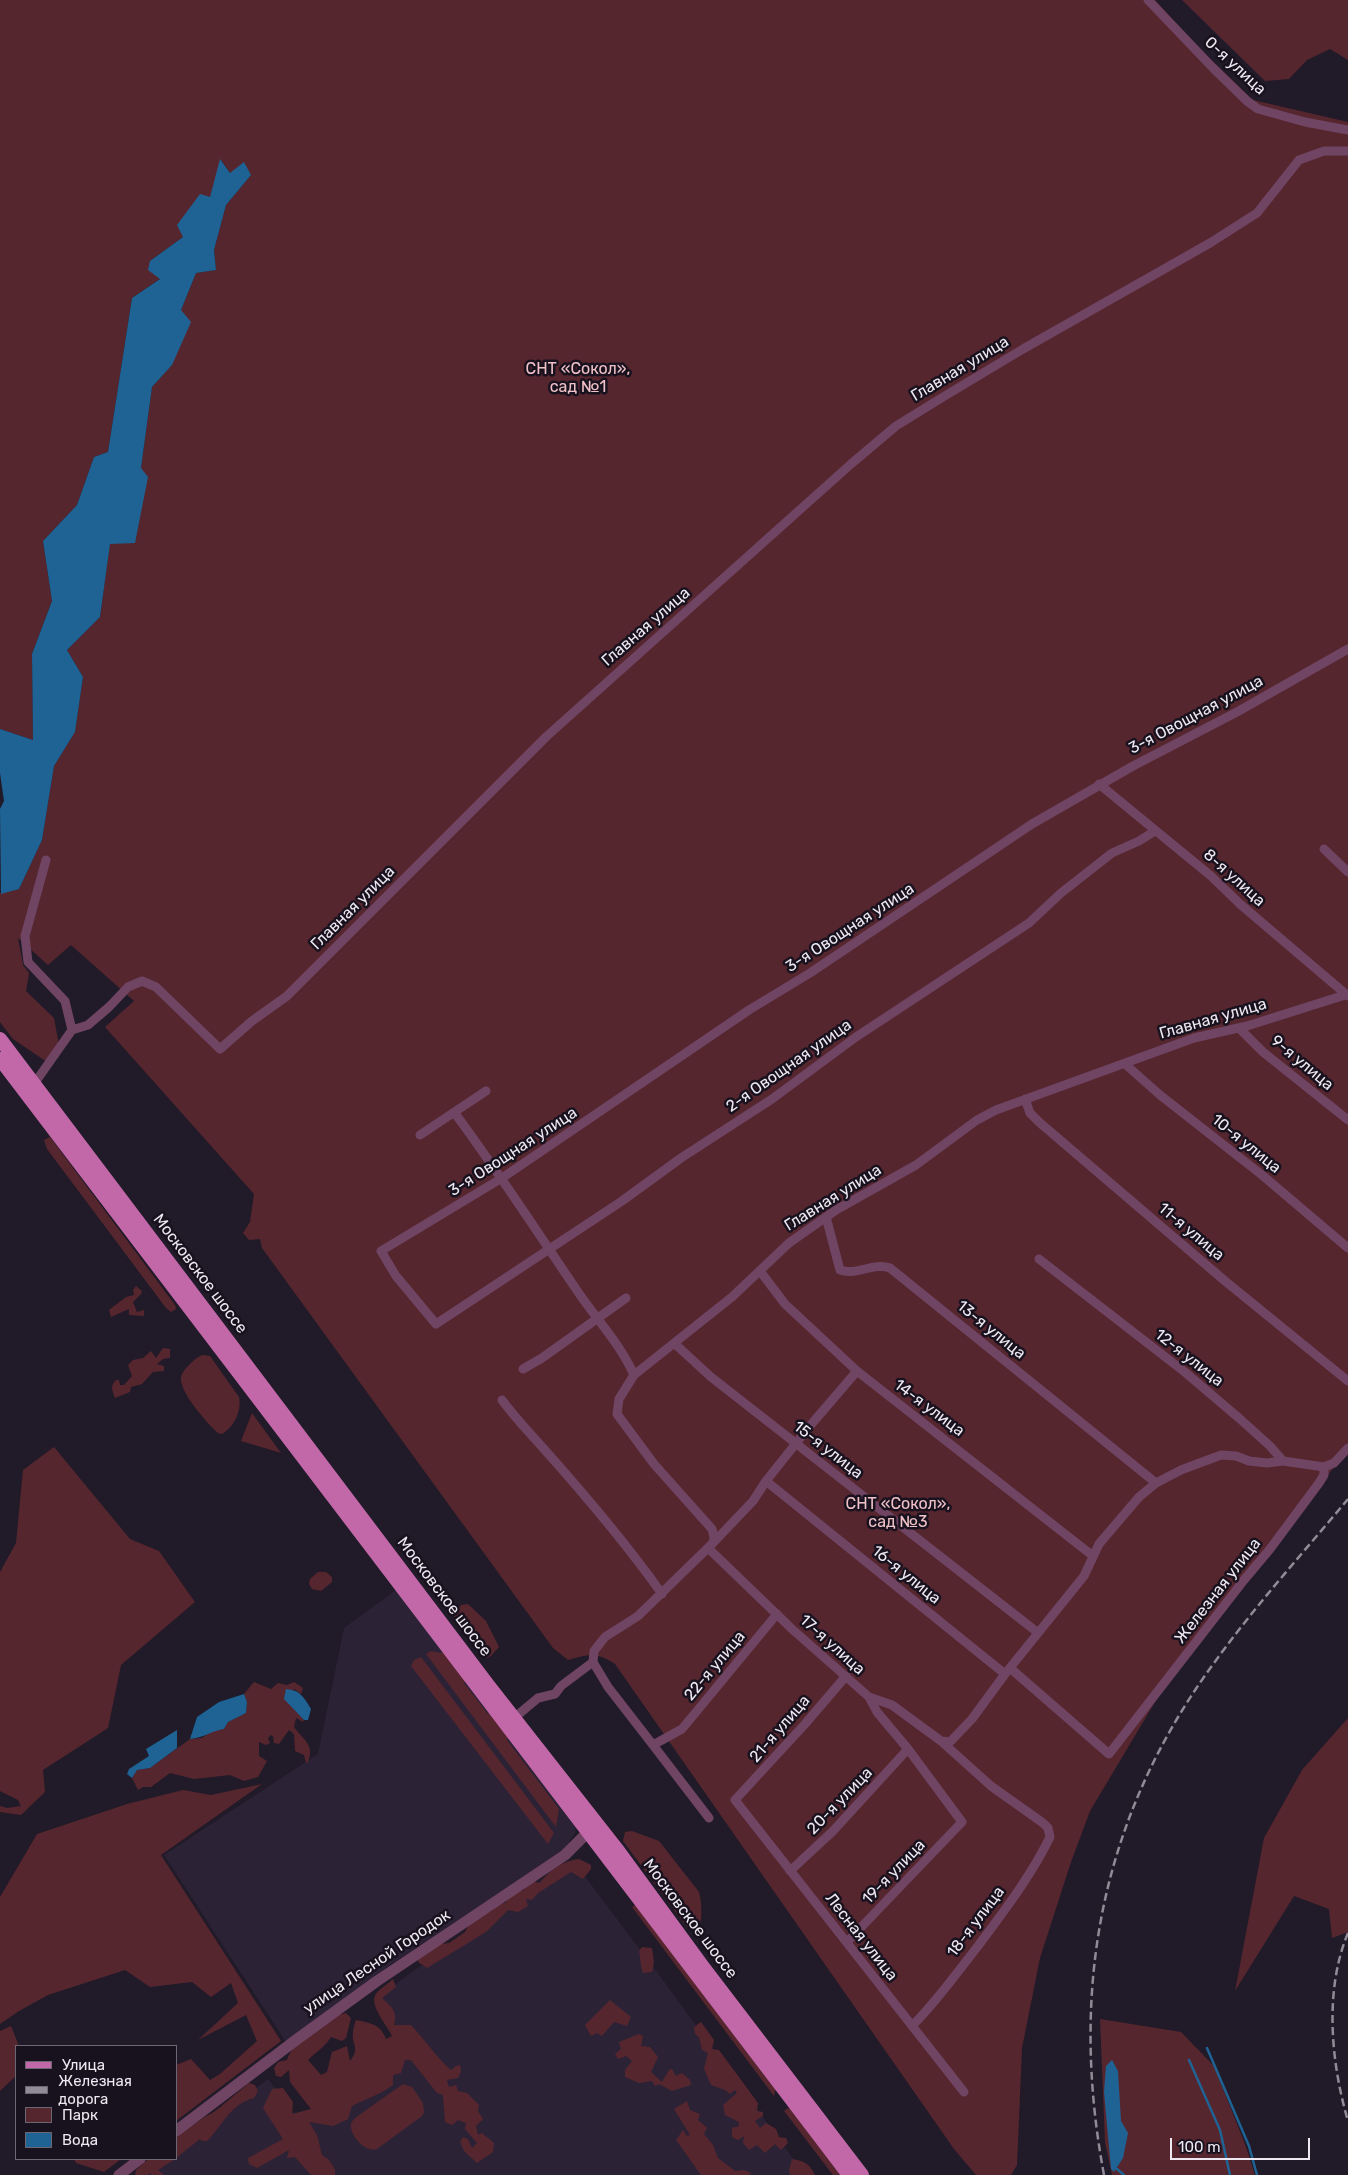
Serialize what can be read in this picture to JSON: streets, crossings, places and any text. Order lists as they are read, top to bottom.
{
  "streets": {
    "main road": ["Московское шоссе"],
    "street": [
      "0-я улица",
      "Главная улица",
      "3-я Овощная улица",
      "8-я улица",
      "9-я улица",
      "2-я Овощная улица",
      "10-я улица",
      "11-я улица",
      "13-я улица",
      "12-я улица",
      "14-я улица",
      "15-я улица",
      "16-я улица",
      "Железная улица",
      "17-я улица",
      "22-я улица",
      "21-я улица",
      "20-я улица",
      "19-я улица",
      "18-я улица",
      "Лесная улица",
      "улица Лесной Городок"
    ]
  },
  "crossings": [
    ["Главная улица", "8-я улица"],
    ["Главная улица", "9-я улица"],
    ["Главная улица", "10-я улица"],
    ["Главная улица", "11-я улица"],
    ["Главная улица", "Московское шоссе"],
    ["Главная улица", "13-я улица"],
    ["Главная улица", "14-я улица"],
    ["Главная улица", "15-я улица"],
    ["Главная улица", "17-я улица"],
    ["3-я Овощная улица", "8-я улица"],
    ["3-я Овощная улица", "2-я Овощная улица"],
    ["8-я улица", "2-я Овощная улица"],
    ["Московское шоссе", "улица Лесной Городок"],
    ["16-я улица", "Железная улица"],
    ["17-я улица", "22-я улица"],
    ["17-я улица", "21-я улица"],
    ["17-я улица", "18-я улица"],
    ["21-я улица", "Лесная улица"],
    ["20-я улица", "19-я улица"],
    ["20-я улица", "Лесная улица"],
    ["19-я улица", "Лесная улица"],
    ["18-я улица", "Лесная улица"]
  ],
  "parks": ["СНТ «Сокол», сад №1", "СНТ «Сокол», сад №3"],
  "legend": [
    "Улица",
    "Железная дорога",
    "Парк",
    "Вода"
  ],
  "scale_bar": "100 m"
}
